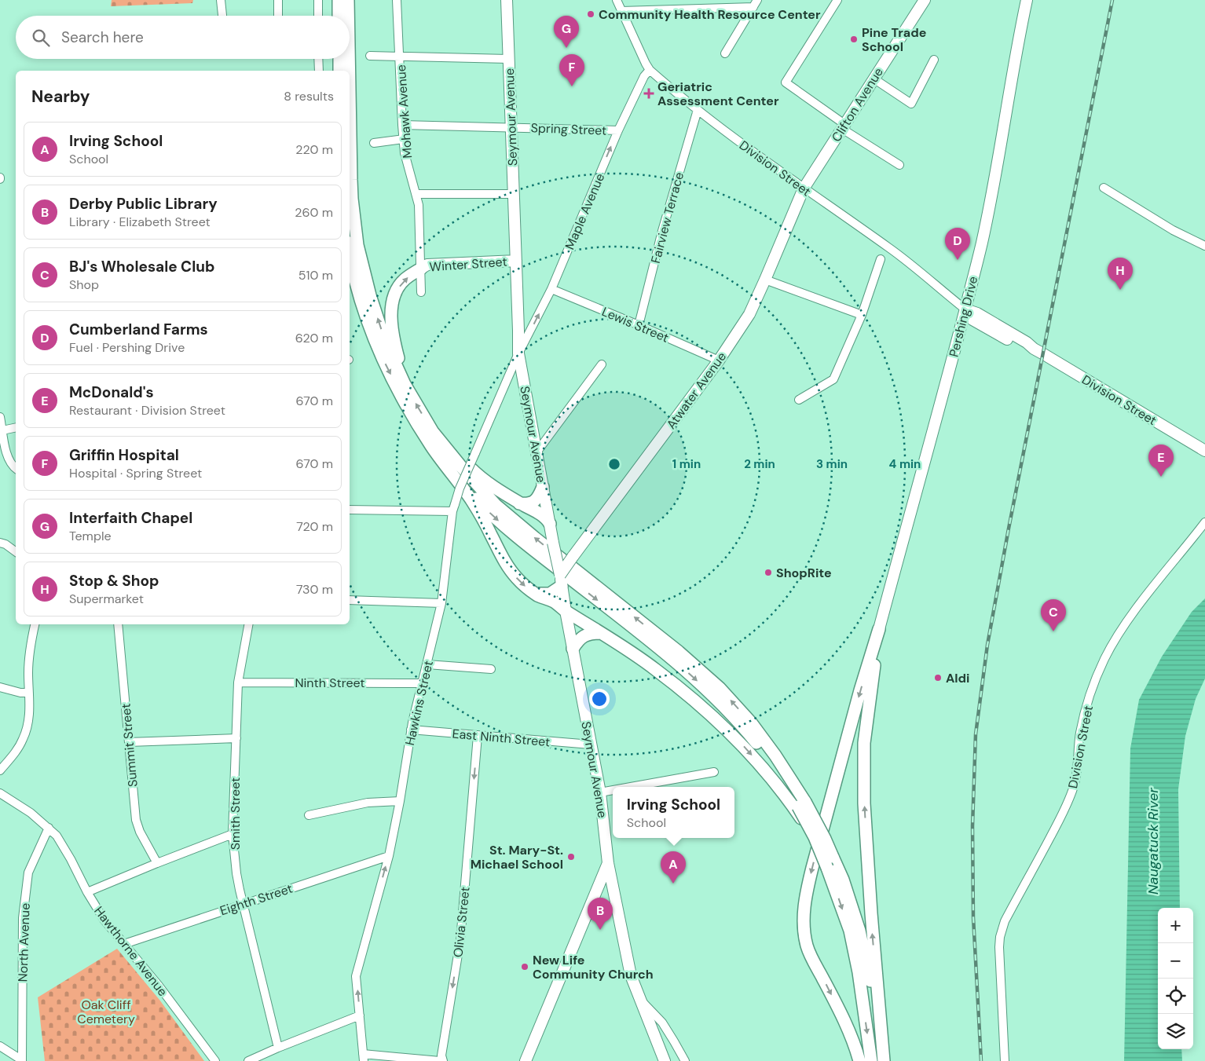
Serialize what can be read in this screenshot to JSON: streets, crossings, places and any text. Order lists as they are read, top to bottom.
{
  "streets": {
    "main road": [
      "Clifton Avenue",
      "Seymour Avenue",
      "Division Street",
      "Winter Street",
      "Pershing Drive",
      "Atwater Avenue"
    ],
    "street": [
      "Mohawk Avenue",
      "Spring Street",
      "Maple Avenue",
      "Fairview Terrace",
      "Lewis Street",
      "Ninth Street",
      "Hawkins Street",
      "East Ninth Street",
      "Summit Street",
      "Smith Street",
      "Eighth Street",
      "Olivia Street",
      "North Avenue",
      "Hawthorne Avenue"
    ]
  },
  "crossings": [
    ["Clifton Avenue", "Division Street"],
    ["Clifton Avenue", "Atwater Avenue"],
    ["Mohawk Avenue", "Spring Street"],
    ["Mohawk Avenue", "Winter Street"],
    ["Seymour Avenue", "Spring Street"],
    ["Seymour Avenue", "Maple Avenue"],
    ["Seymour Avenue", "Winter Street"],
    ["Seymour Avenue", "Atwater Avenue"],
    ["Seymour Avenue", "Hawkins Street"],
    ["Seymour Avenue", "East Ninth Street"],
    ["Spring Street", "Maple Avenue"],
    ["Division Street", "Maple Avenue"],
    ["Division Street", "Fairview Terrace"],
    ["Division Street", "Pershing Drive"],
    ["Division Street", "Atwater Avenue"],
    ["Maple Avenue", "Lewis Street"],
    ["Maple Avenue", "Hawkins Street"],
    ["Fairview Terrace", "Lewis Street"],
    ["Lewis Street", "Atwater Avenue"],
    ["Ninth Street", "Hawkins Street"],
    ["Ninth Street", "Smith Street"],
    ["Hawkins Street", "East Ninth Street"],
    ["Hawkins Street", "Eighth Street"],
    ["East Ninth Street", "Olivia Street"],
    ["Smith Street", "Eighth Street"],
    ["Eighth Street", "Hawthorne Avenue"],
    ["North Avenue", "Hawthorne Avenue"]
  ],
  "one_way": ["Maple Avenue", "Olivia Street"],
  "water": ["Naugatuck River"],
  "parks": ["Oak Cliff Cemetery"],
  "places": {
    "other": [
      "Community Health Resource Center",
      "Pine Trade School",
      "ShopRite",
      "Aldi",
      "St. Mary-St. Michael School",
      "New Life Community Church"
    ],
    "health": ["Geriatric Assessment Center"]
  },
  "page": {
    "pins": [
      "G",
      "F",
      "D",
      "H",
      "E",
      "C",
      "A",
      "B"
    ],
    "search": "Search here",
    "heading": ["Nearby", "8 results"],
    "list": [
      {
        "mark": "A",
        "name": "Irving School",
        "note": "School",
        "value": "220 m"
      },
      {
        "mark": "B",
        "name": "Derby Public Library",
        "note": "Library · Elizabeth Street",
        "value": "260 m"
      },
      {
        "mark": "C",
        "name": "BJ's Wholesale Club",
        "note": "Shop",
        "value": "510 m"
      },
      {
        "mark": "D",
        "name": "Cumberland Farms",
        "note": "Fuel · Pershing Drive",
        "value": "620 m"
      },
      {
        "mark": "E",
        "name": "McDonald's",
        "note": "Restaurant · Division Street",
        "value": "670 m"
      },
      {
        "mark": "F",
        "name": "Griffin Hospital",
        "note": "Hospital · Spring Street",
        "value": "670 m"
      },
      {
        "mark": "G",
        "name": "Interfaith Chapel",
        "note": "Temple",
        "value": "720 m"
      },
      {
        "mark": "H",
        "name": "Stop & Shop",
        "note": "Supermarket",
        "value": "730 m"
      }
    ],
    "popup": ["Irving School", "School"],
    "map_buttons": ["+", "−"]
  },
  "rings": [
    "1 min",
    "2 min",
    "3 min",
    "4 min"
  ]
}
